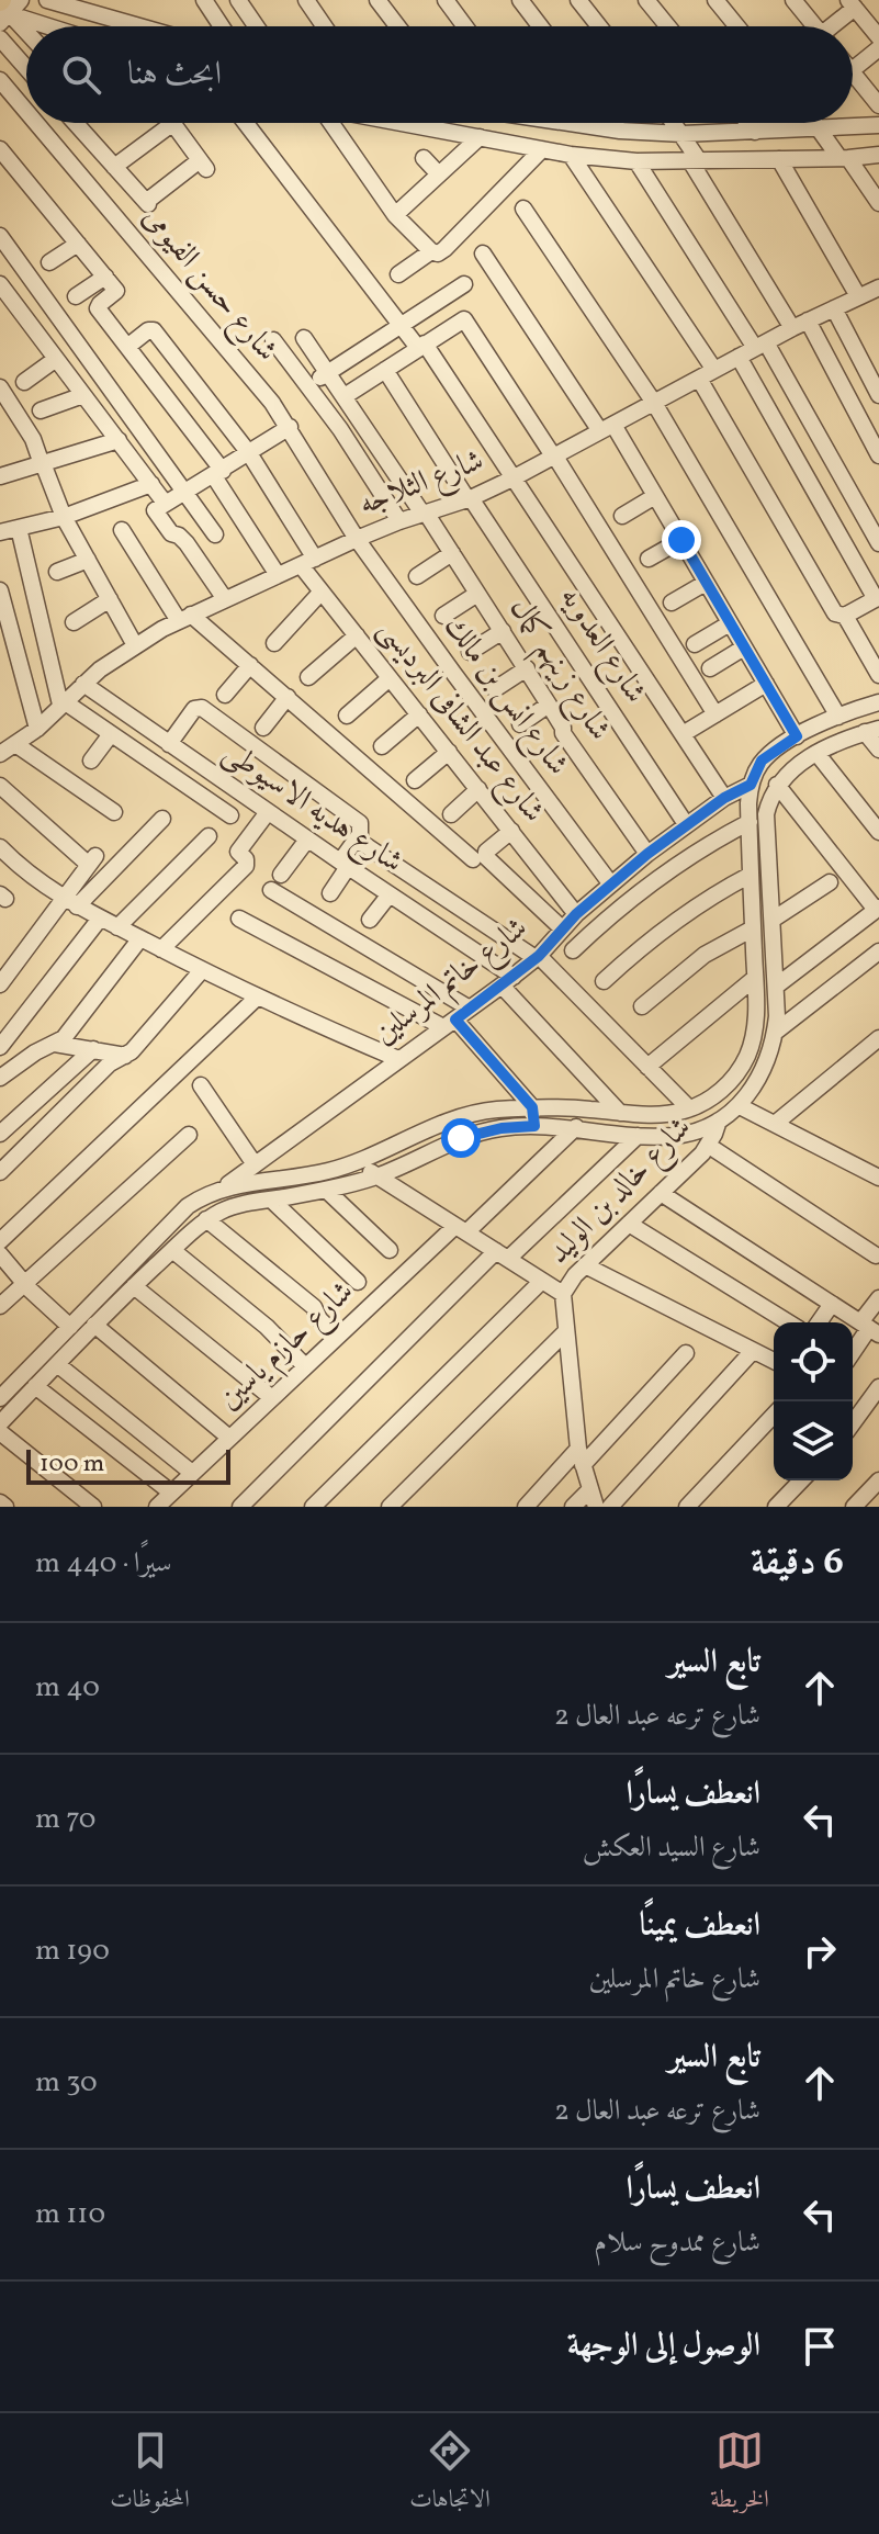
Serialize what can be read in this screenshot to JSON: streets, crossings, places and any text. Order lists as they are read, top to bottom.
{
  "streets": {
    "street": [
      "شارع حسن الفيومى",
      "شارع الثلاجه",
      "شارع العدويه",
      "شارع زينهم كمال",
      "شارع انس بن مالك",
      "شارع عبد الشافى البرديسى",
      "شارع هديه الاسيوطى",
      "شارع خاتم المرسلين",
      "شارع خالد بن الوليد",
      "شارع حازم ياسين"
    ]
  },
  "crossings": [
    ["شارع حسن الفيومى", "شارع الثلاجه"],
    ["شارع حسن الفيومى", "شارع انس بن مالك"],
    ["شارع الثلاجه", "شارع العدويه"],
    ["شارع الثلاجه", "شارع زينهم كمال"],
    ["شارع الثلاجه", "شارع انس بن مالك"],
    ["شارع الثلاجه", "شارع عبد الشافى البرديسى"],
    ["شارع الثلاجه", "شارع هديه الاسيوطى"],
    ["شارع العدويه", "شارع خاتم المرسلين"],
    ["شارع زينهم كمال", "شارع خاتم المرسلين"],
    ["شارع انس بن مالك", "شارع خاتم المرسلين"],
    ["شارع عبد الشافى البرديسى", "شارع خاتم المرسلين"],
    ["شارع هديه الاسيوطى", "شارع خاتم المرسلين"]
  ],
  "scale_bar": "100 m",
  "page": {
    "search": "ابحث هنا",
    "scale": "100 m",
    "heading": ["6 دقيقة", "سيرًا · 440 m"],
    "list": [
      ["تابع السير", "شارع ترعه عبد العال 2", "40 m"],
      ["انعطف يسارًا", "شارع السيد العكش", "70 m"],
      ["انعطف يمينًا", "شارع خاتم المرسلين", "190 m"],
      ["تابع السير", "شارع ترعه عبد العال 2", "30 m"],
      ["انعطف يسارًا", "شارع ممدوح سلام", "110 m"],
      "الوصول إلى الوجهة"
    ],
    "nav": ["الخريطة", "الاتجاهات", "المحفوظات"]
  }
}
